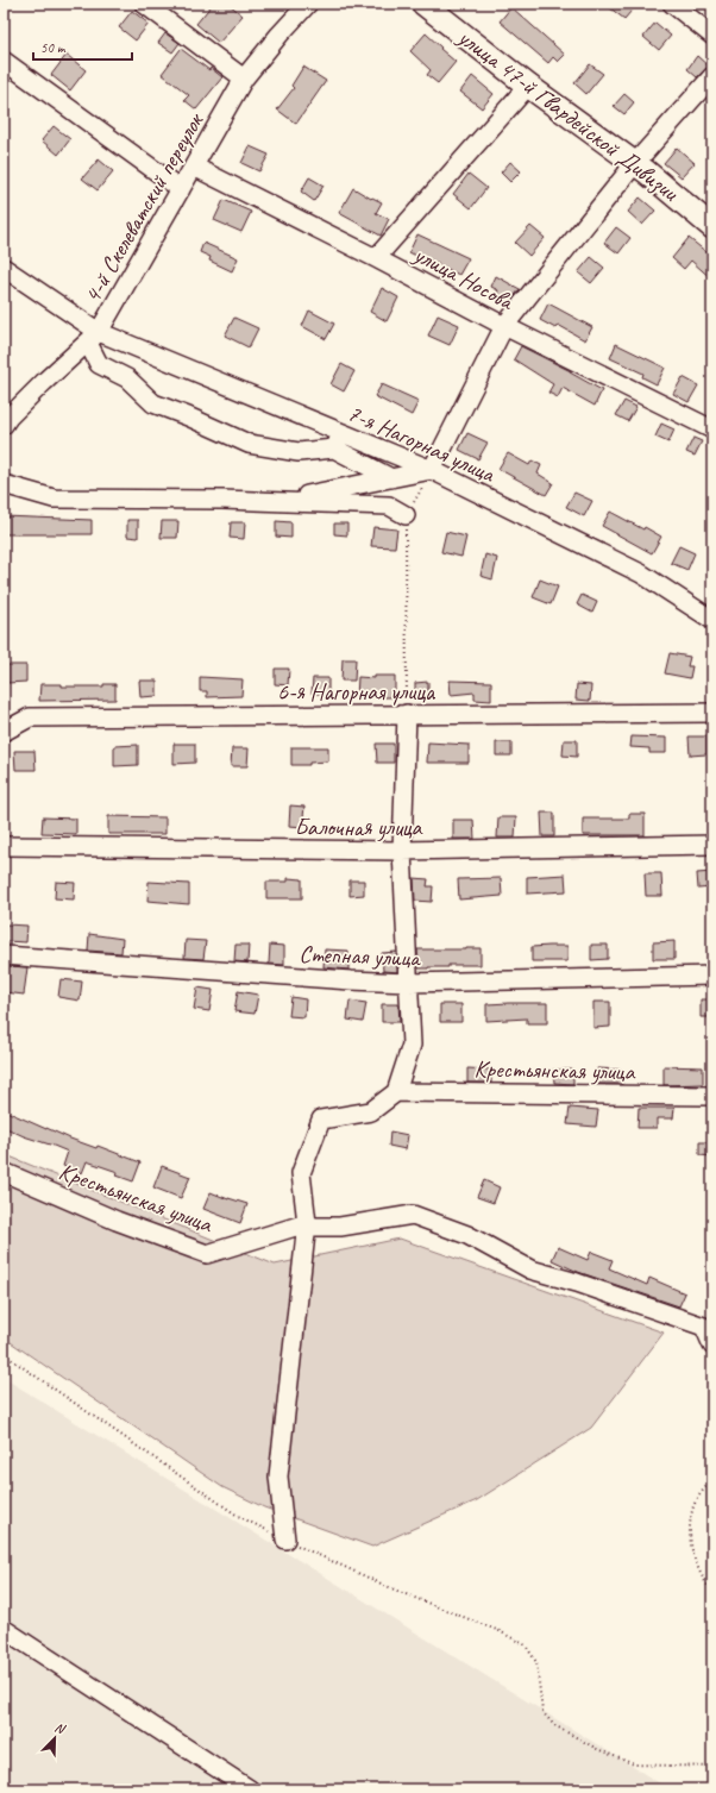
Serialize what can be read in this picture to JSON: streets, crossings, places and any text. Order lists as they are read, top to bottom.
{
  "streets": {
    "main road": ["улица 47-й Гвардейской Дивизии"],
    "street": [
      "4-й Скелеватский переулок",
      "улица Носова",
      "7-я Нагорная улица",
      "6-я Нагорная улица",
      "Балочная улица",
      "Степная улица",
      "Крестьянская улица"
    ]
  },
  "crossings": [
    ["4-й Скелеватский переулок", "улица Носова"],
    ["4-й Скелеватский переулок", "7-я Нагорная улица"]
  ],
  "scale_bar": "50 m",
  "north": "top right"
}
